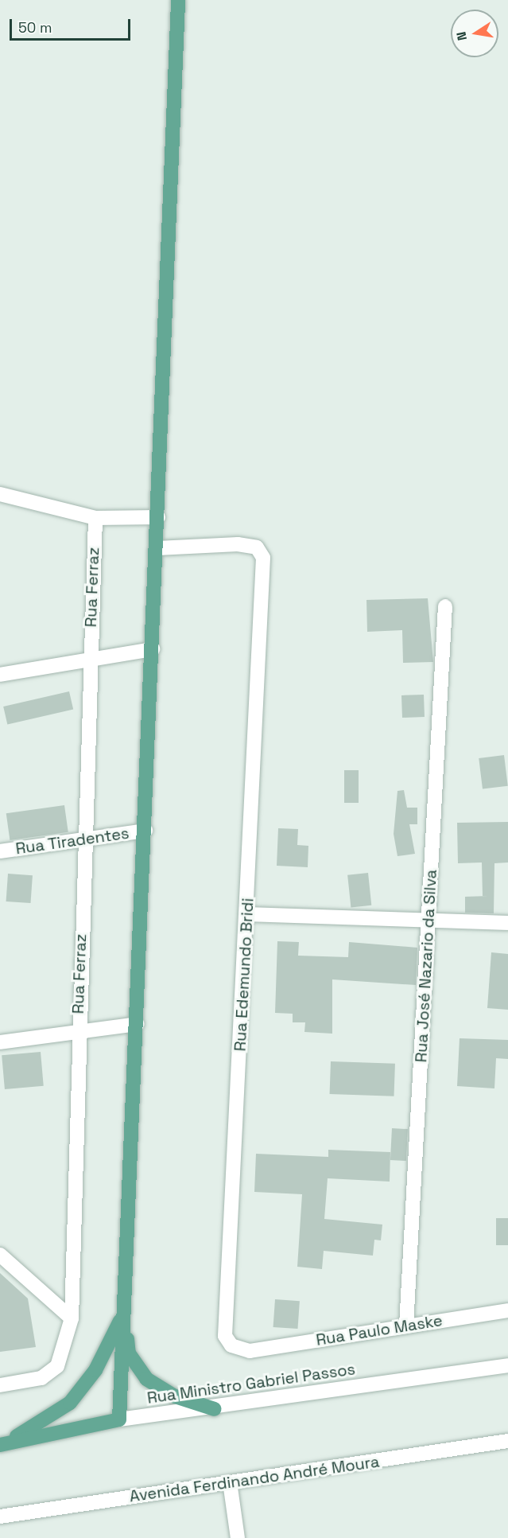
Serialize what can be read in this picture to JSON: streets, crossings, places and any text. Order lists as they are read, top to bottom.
{
  "streets": {
    "main road": ["Rua Ministro Gabriel Passos"],
    "street": [
      "Rua Ferraz",
      "Rua Tiradentes",
      "Rua José Nazario da Silva",
      "Rua Edemundo Bridi",
      "Rua Paulo Maske",
      "Avenida Ferdinando André Moura"
    ]
  },
  "crossings": [
    ["Rua Ferraz", "Rua Tiradentes"],
    ["Rua José Nazario da Silva", "Rua Paulo Maske"],
    ["Rua Edemundo Bridi", "Rua Paulo Maske"]
  ],
  "scale_bar": "50 m",
  "north": "left"
}
